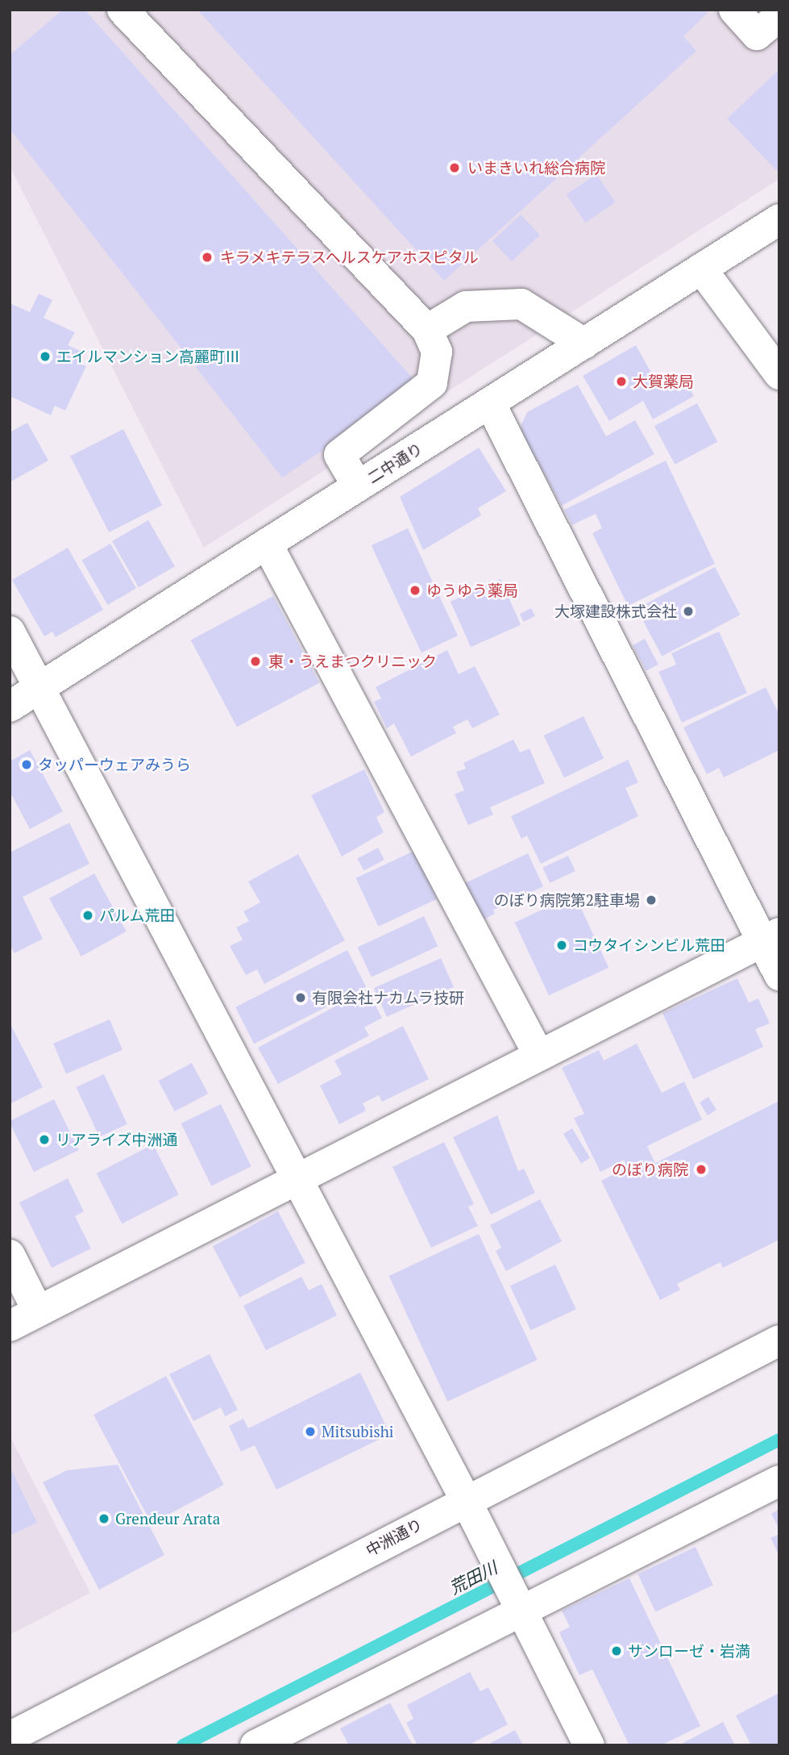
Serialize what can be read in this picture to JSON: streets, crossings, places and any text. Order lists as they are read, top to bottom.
{
  "streets": {
    "street": ["二中通り", "中洲通り"]
  },
  "water": ["荒田川"],
  "places": [
    "いまきいれ総合病院",
    "キラメキテラスヘルスケアホスピタル",
    "エイルマンション高麗町Ⅲ",
    "大賀薬局",
    "ゆうゆう薬局",
    "大塚建設株式会社",
    "東・うえまつクリニック",
    "タッパーウェアみうら",
    "のぼり病院第2駐車場",
    "パルム荒田",
    "コウタイシンビル荒田",
    "有限会社ナカムラ技研",
    "リアライズ中洲通",
    "のぼり病院",
    "Mitsubishi",
    "Grendeur Arata",
    "サンローゼ・岩満"
  ]
}
